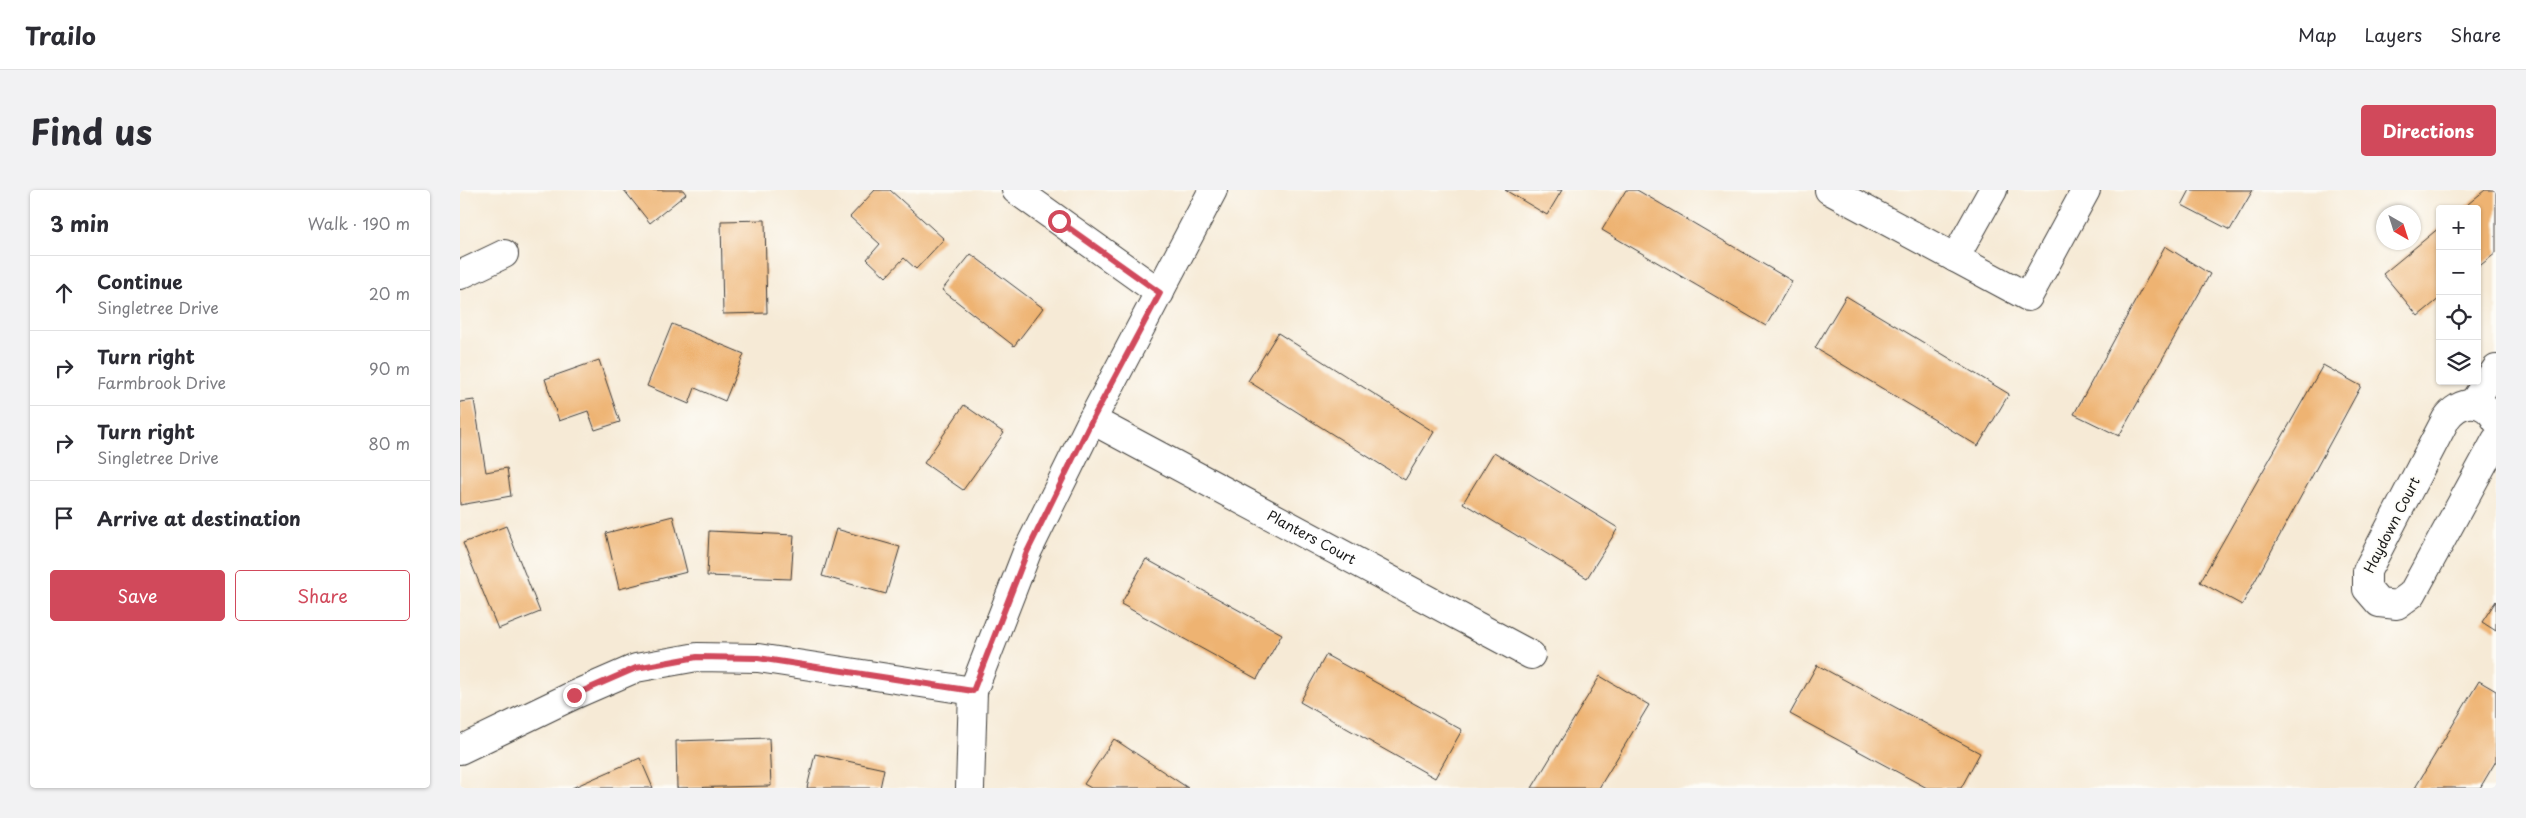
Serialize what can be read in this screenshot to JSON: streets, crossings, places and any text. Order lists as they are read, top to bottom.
{
  "streets": {
    "street": ["Haydown Court", "Planters Court"]
  },
  "north": "bottom right",
  "page": {
    "header": "Trailo",
    "nav": ["Map", "Layers", "Share"],
    "title": "Find us",
    "buttons": [
      "Directions",
      ["Save", "Share"]
    ],
    "heading": ["3 min", "Walk · 190 m"],
    "map_buttons": ["+", "−"],
    "list": [
      ["Continue", "Singletree Drive", "20 m"],
      ["Turn right", "Farmbrook Drive", "90 m"],
      ["Turn right", "Singletree Drive", "80 m"],
      "Arrive at destination"
    ]
  }
}
